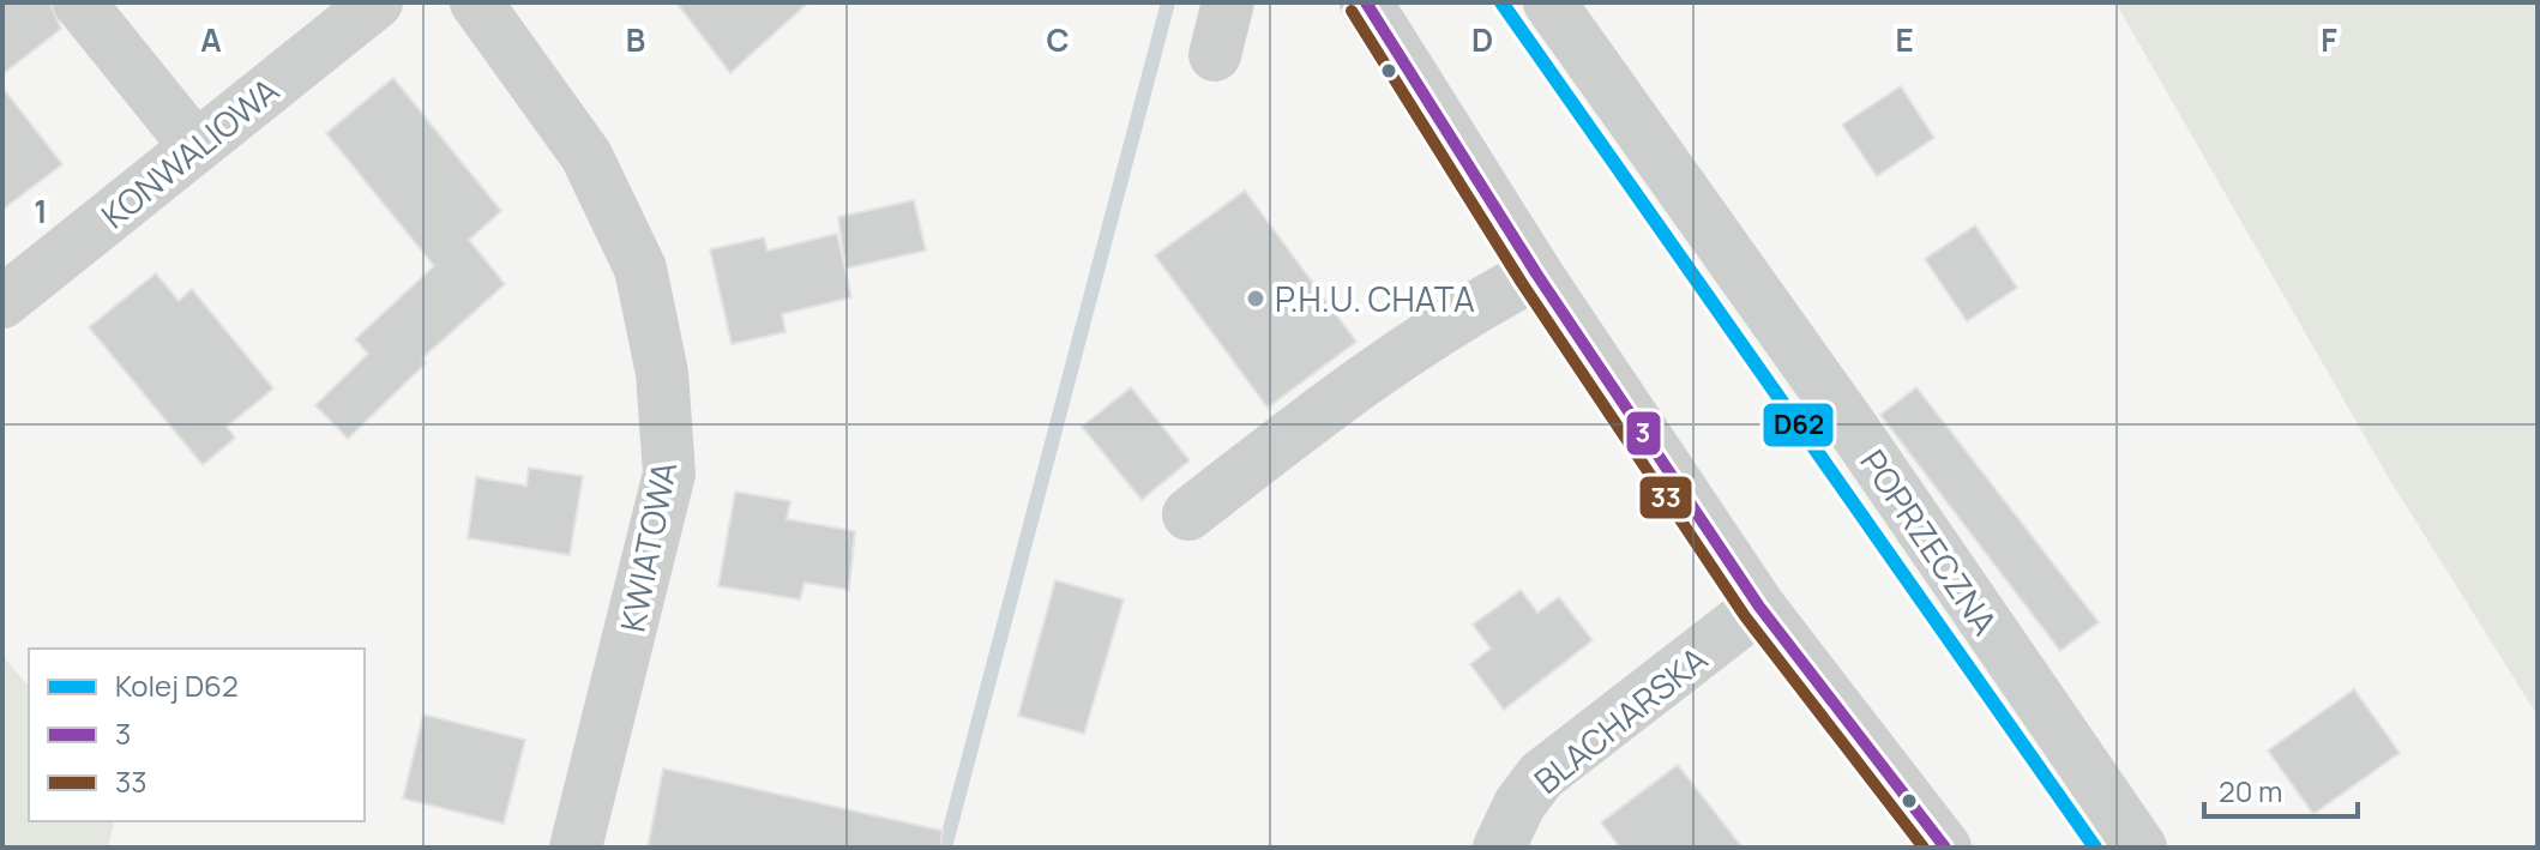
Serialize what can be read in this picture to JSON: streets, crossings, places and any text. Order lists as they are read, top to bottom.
{
  "streets": {
    "street": [
      "KONWALIOWA",
      "POPRZECZNA",
      "KWIATOWA",
      "BLACHARSKA"
    ]
  },
  "places": ["P.H.U. CHATA"],
  "lines": ["rail line D62", "transit line 3", "transit line 33"],
  "legend": ["Kolej D62", "3", "33"],
  "scale_bar": "20 m",
  "grid": {
    "columns": [
      "A",
      "B",
      "C",
      "D",
      "E",
      "F"
    ],
    "rows": ["1"]
  }
}
